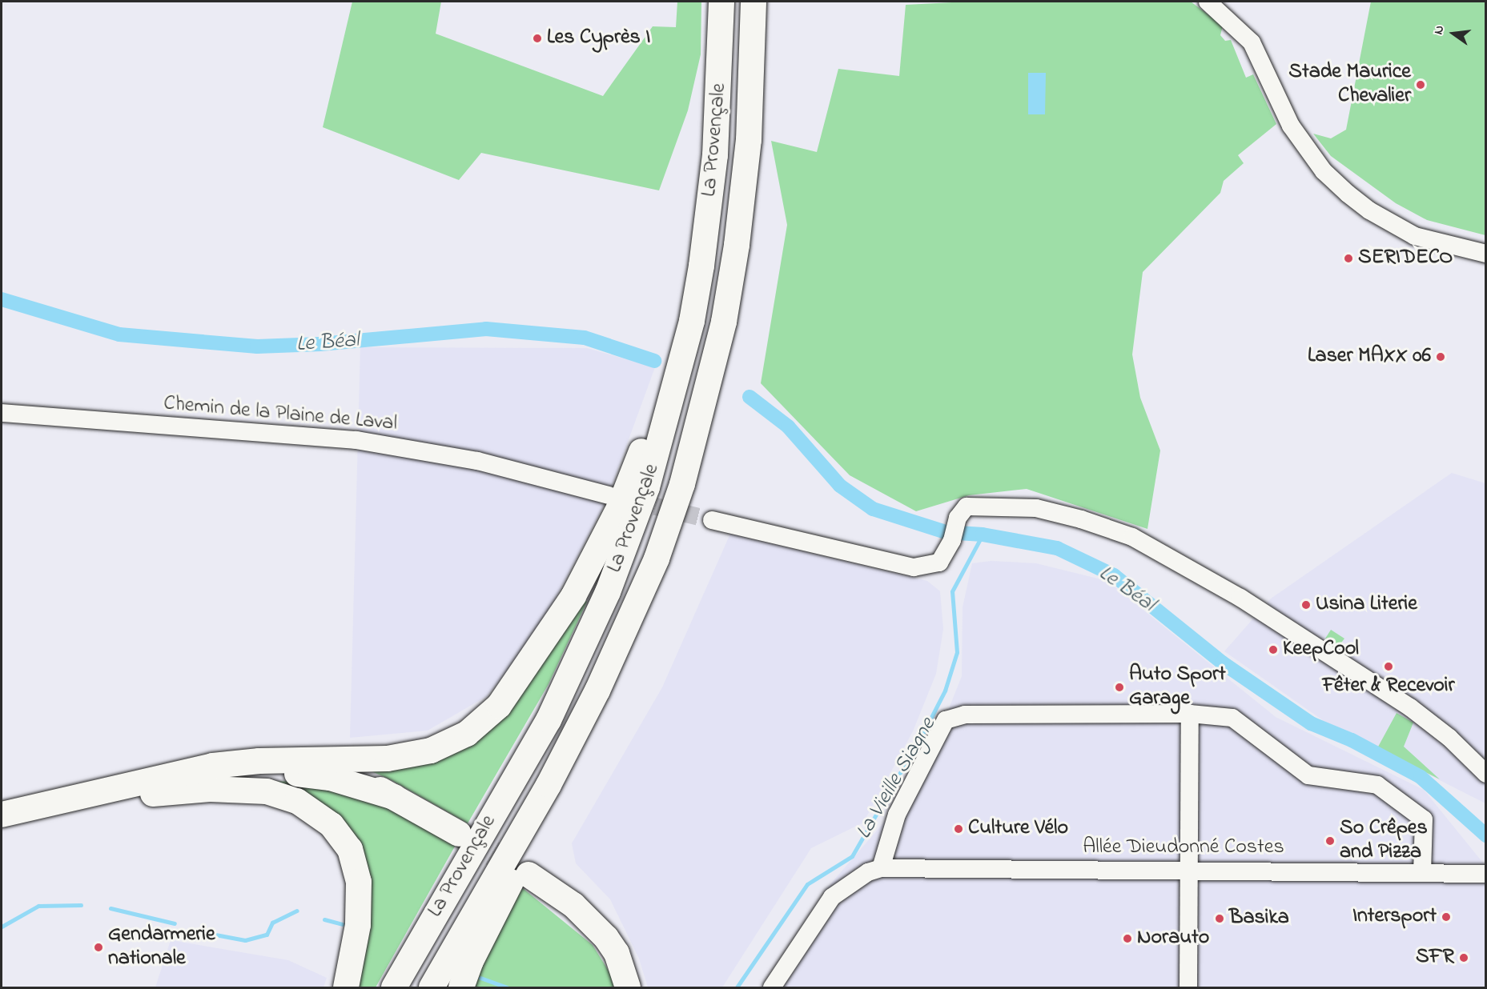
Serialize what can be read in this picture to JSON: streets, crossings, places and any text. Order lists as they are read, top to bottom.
{
  "streets": {
    "highway": ["La Provençale"],
    "street": ["Chemin de la Plaine de Laval", "Allée Dieudonné Costes"]
  },
  "water": ["Le Béal", "La Vieille Siagne"],
  "places": [
    "Les Cyprès I",
    "Stade Maurice Chevalier",
    "SERIDECO",
    "Laser MAXX 06",
    "Usina Literie",
    "KeepCool",
    "Fêter & Recevoir",
    "Auto Sport Garage",
    "Culture Vélo",
    "So Crêpes and Pizza",
    "Intersport",
    "Basika",
    "Norauto",
    "Gendarmerie nationale",
    "SFR"
  ],
  "north": "left"
}
